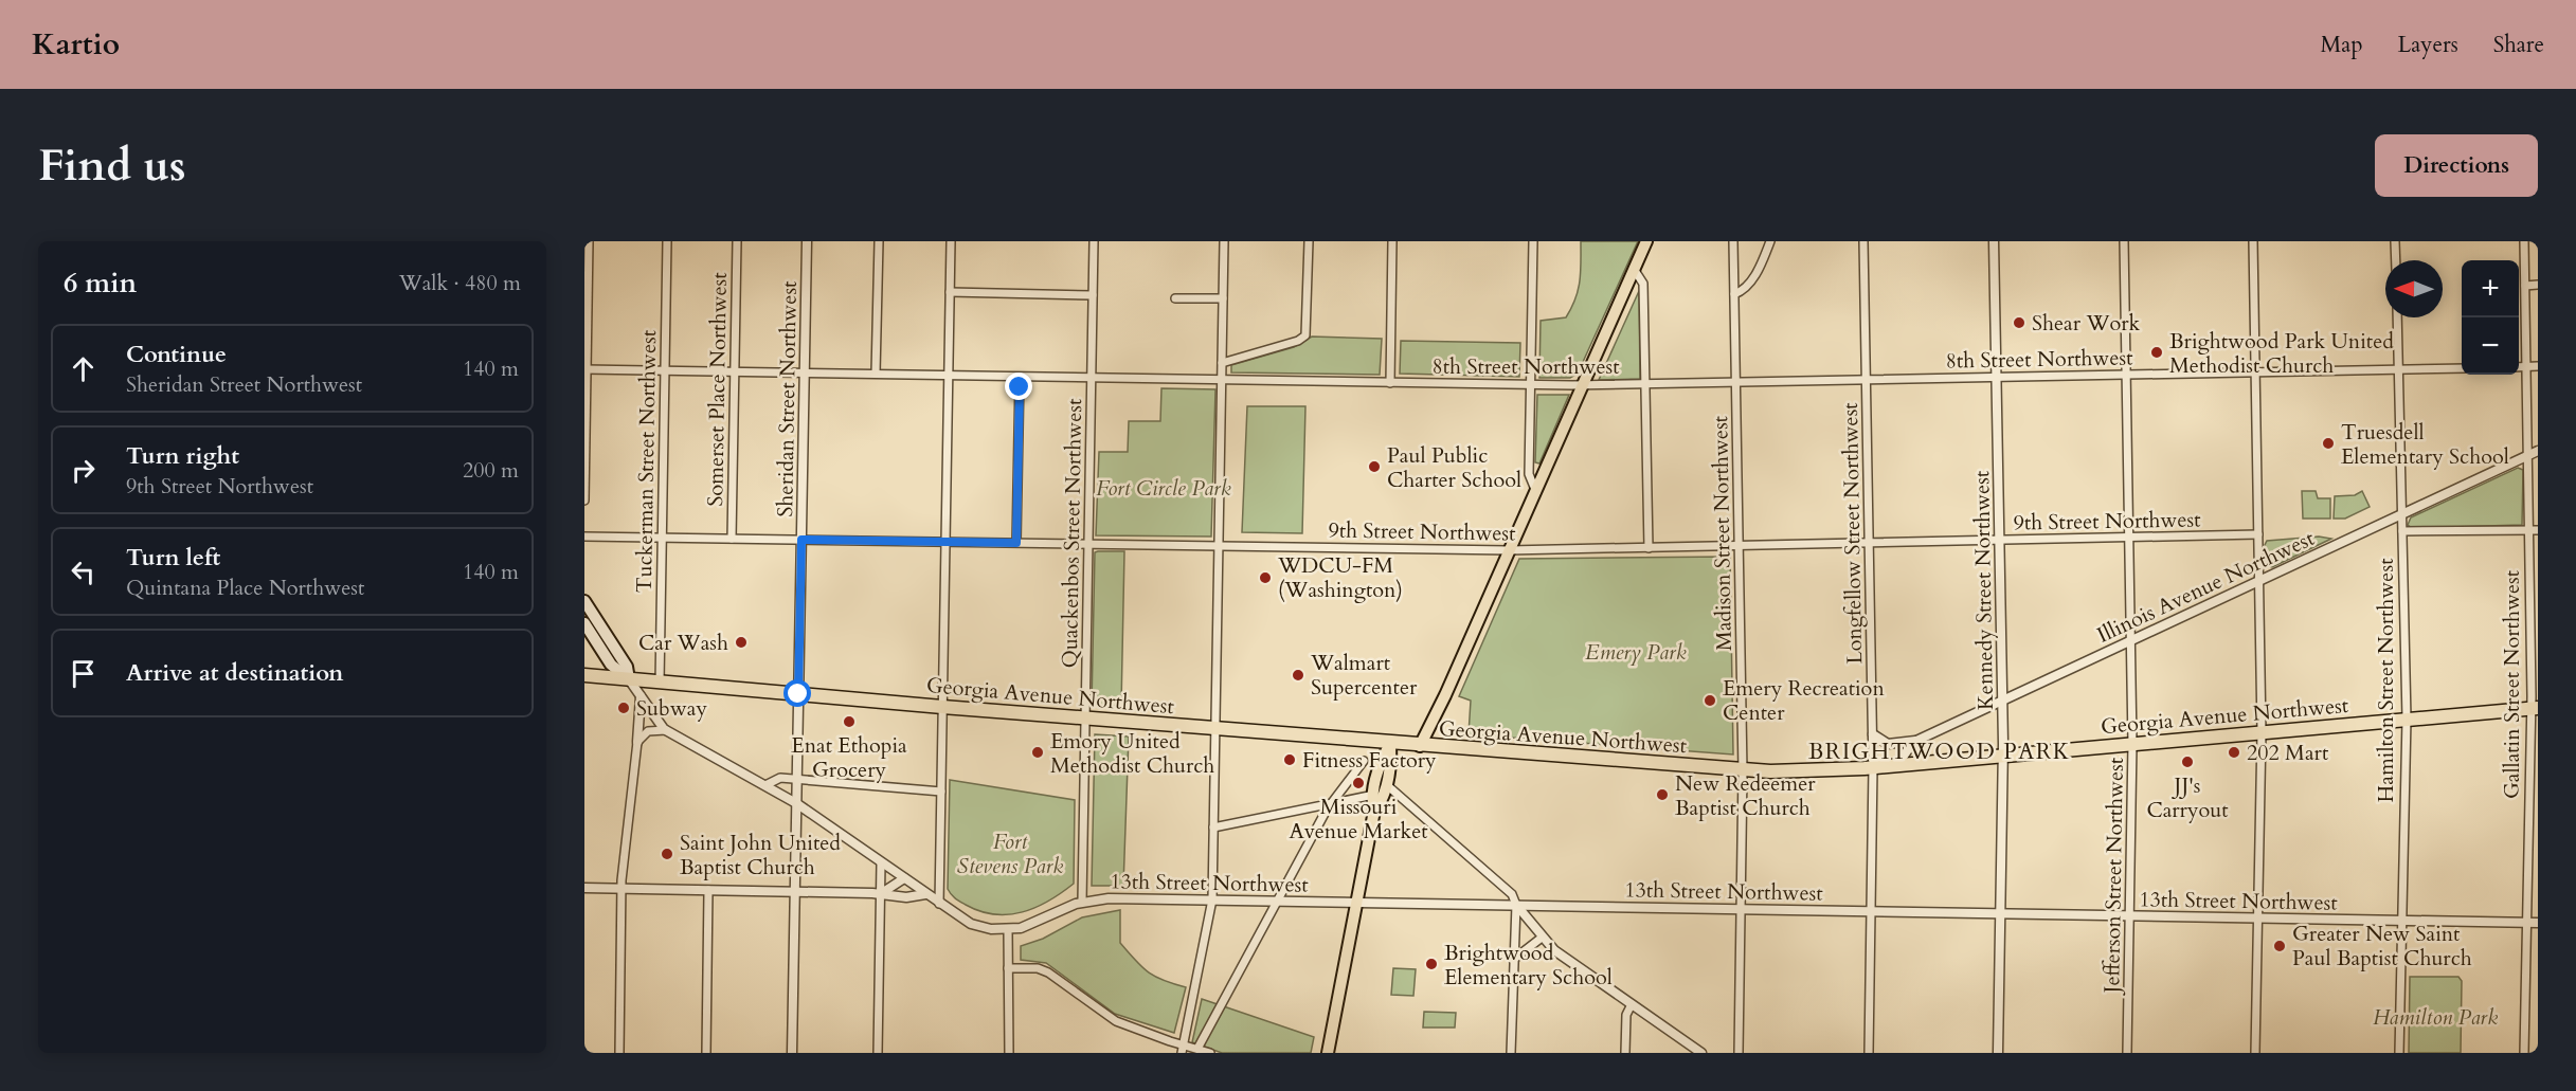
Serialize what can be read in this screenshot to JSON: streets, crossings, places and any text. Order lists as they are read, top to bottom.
{
  "streets": {
    "highway": ["Georgia Avenue Northwest"],
    "street": [
      "8th Street Northwest",
      "Somerset Place Northwest",
      "Sheridan Street Northwest",
      "Tuckerman Street Northwest",
      "9th Street Northwest",
      "Quackenbos Street Northwest",
      "Madison Street Northwest",
      "Longfellow Street Northwest",
      "Illinois Avenue Northwest",
      "Kennedy Street Northwest",
      "Hamilton Street Northwest",
      "Gallatin Street Northwest",
      "Jefferson Street Northwest",
      "13th Street Northwest"
    ]
  },
  "crossings": [
    ["8th Street Northwest", "Somerset Place Northwest"],
    ["8th Street Northwest", "Sheridan Street Northwest"],
    ["8th Street Northwest", "Tuckerman Street Northwest"],
    ["8th Street Northwest", "Quackenbos Street Northwest"],
    ["8th Street Northwest", "Madison Street Northwest"],
    ["8th Street Northwest", "Longfellow Street Northwest"],
    ["8th Street Northwest", "Kennedy Street Northwest"],
    ["8th Street Northwest", "Hamilton Street Northwest"],
    ["8th Street Northwest", "Jefferson Street Northwest"],
    ["Somerset Place Northwest", "9th Street Northwest"],
    ["Sheridan Street Northwest", "9th Street Northwest"],
    ["Sheridan Street Northwest", "Georgia Avenue Northwest"],
    ["Sheridan Street Northwest", "13th Street Northwest"],
    ["Tuckerman Street Northwest", "9th Street Northwest"],
    ["Tuckerman Street Northwest", "Georgia Avenue Northwest"],
    ["9th Street Northwest", "Quackenbos Street Northwest"],
    ["9th Street Northwest", "Madison Street Northwest"],
    ["9th Street Northwest", "Longfellow Street Northwest"],
    ["9th Street Northwest", "Kennedy Street Northwest"],
    ["9th Street Northwest", "Jefferson Street Northwest"],
    ["Quackenbos Street Northwest", "Georgia Avenue Northwest"],
    ["Quackenbos Street Northwest", "13th Street Northwest"],
    ["Madison Street Northwest", "Georgia Avenue Northwest"],
    ["Madison Street Northwest", "13th Street Northwest"],
    ["Longfellow Street Northwest", "Georgia Avenue Northwest"],
    ["Longfellow Street Northwest", "13th Street Northwest"],
    ["Illinois Avenue Northwest", "Kennedy Street Northwest"],
    ["Illinois Avenue Northwest", "Hamilton Street Northwest"],
    ["Illinois Avenue Northwest", "Gallatin Street Northwest"],
    ["Illinois Avenue Northwest", "Georgia Avenue Northwest"],
    ["Illinois Avenue Northwest", "Jefferson Street Northwest"],
    ["Kennedy Street Northwest", "Georgia Avenue Northwest"],
    ["Kennedy Street Northwest", "13th Street Northwest"],
    ["Hamilton Street Northwest", "Georgia Avenue Northwest"],
    ["Hamilton Street Northwest", "13th Street Northwest"],
    ["Gallatin Street Northwest", "Georgia Avenue Northwest"],
    ["Gallatin Street Northwest", "13th Street Northwest"],
    ["Georgia Avenue Northwest", "Jefferson Street Northwest"],
    ["Jefferson Street Northwest", "13th Street Northwest"]
  ],
  "districts": ["BRIGHTWOOD PARK"],
  "parks": [
    "Fort Circle Park",
    "Emery Park",
    "Fort Stevens Park",
    "Hamilton Park"
  ],
  "places": [
    "Shear Work",
    "Brightwood Park United Methodist Church",
    "Truesdell Elementary School",
    "Paul Public Charter School",
    "WDCU-FM (Washington)",
    "Car Wash",
    "Walmart Supercenter",
    "Emery Recreation Center",
    "Subway",
    "Enat Ethopia Grocery",
    "Emory United Methodist Church",
    "202 Mart",
    "Fitness Factory",
    "JJ's Carryout",
    "Missouri Avenue Market",
    "New Redeemer Baptist Church",
    "Saint John United Baptist Church",
    "Greater New Saint Paul Baptist Church",
    "Brightwood Elementary School"
  ],
  "north": "left",
  "page": {
    "header": "Kartio",
    "nav": ["Map", "Layers", "Share"],
    "buttons": "Directions",
    "title": "Find us",
    "heading": ["6 min", "Walk · 480 m"],
    "map_buttons": ["+", "−"],
    "list": [
      ["Continue", "Sheridan Street Northwest", "140 m"],
      ["Turn right", "9th Street Northwest", "200 m"],
      ["Turn left", "Quintana Place Northwest", "140 m"],
      "Arrive at destination"
    ]
  }
}
